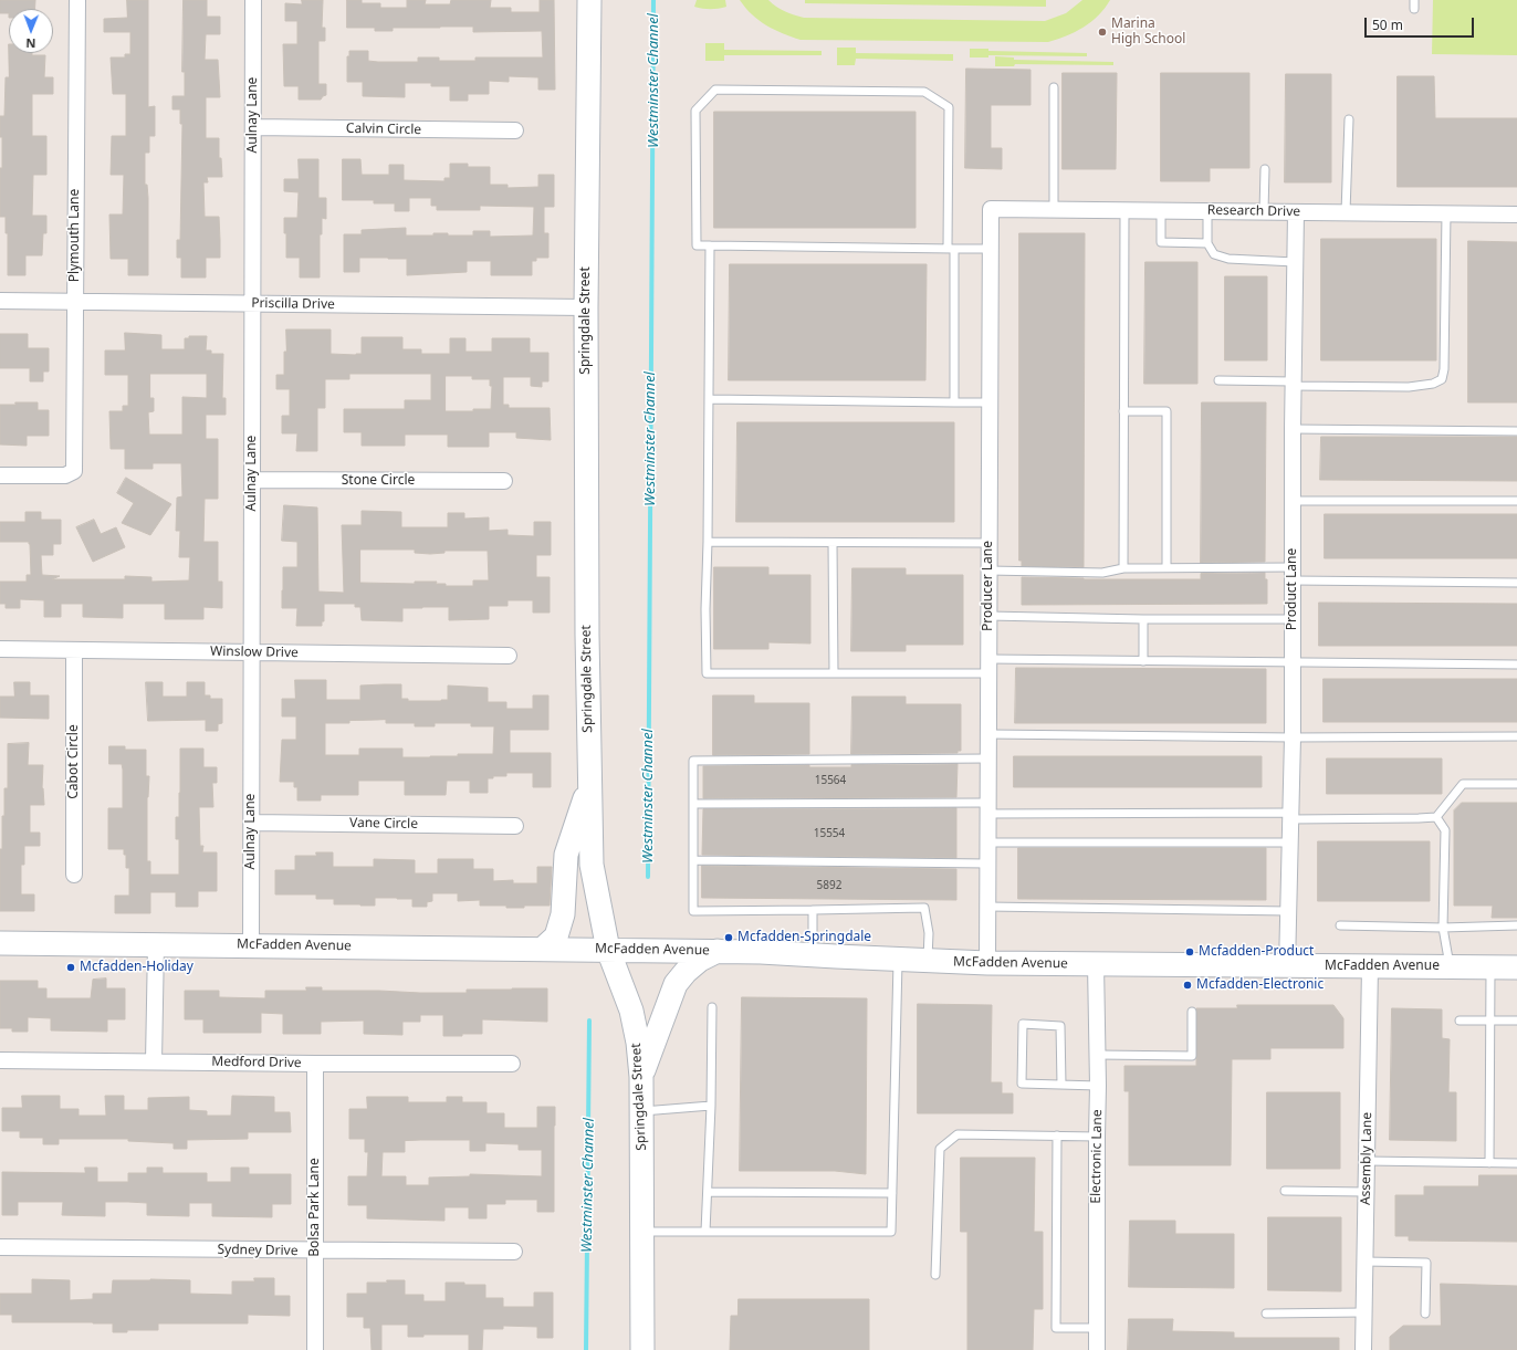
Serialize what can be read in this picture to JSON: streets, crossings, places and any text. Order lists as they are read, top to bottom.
{
  "streets": {
    "main road": ["Springdale Street", "McFadden Avenue"],
    "street": [
      "Aulnay Lane",
      "Calvin Circle",
      "Research Drive",
      "Plymouth Lane",
      "Priscilla Drive",
      "Stone Circle",
      "Producer Lane",
      "Product Lane",
      "Winslow Drive",
      "Cabot Circle",
      "Vane Circle",
      "Medford Drive",
      "Electronic Lane",
      "Assembly Lane",
      "Bolsa Park Lane",
      "Sydney Drive"
    ]
  },
  "crossings": [
    ["Aulnay Lane", "Calvin Circle"],
    ["Aulnay Lane", "Priscilla Drive"],
    ["Aulnay Lane", "Stone Circle"],
    ["Aulnay Lane", "Winslow Drive"],
    ["Aulnay Lane", "Vane Circle"],
    ["Aulnay Lane", "McFadden Avenue"],
    ["Research Drive", "Producer Lane"],
    ["Research Drive", "Product Lane"],
    ["Plymouth Lane", "Priscilla Drive"],
    ["Priscilla Drive", "Springdale Street"],
    ["Springdale Street", "McFadden Avenue"],
    ["Producer Lane", "McFadden Avenue"],
    ["Product Lane", "McFadden Avenue"],
    ["Winslow Drive", "Cabot Circle"],
    ["McFadden Avenue", "Electronic Lane"],
    ["McFadden Avenue", "Assembly Lane"],
    ["Medford Drive", "Bolsa Park Lane"],
    ["Bolsa Park Lane", "Sydney Drive"]
  ],
  "water": ["Westminster Channel"],
  "places": [
    "Marina High School",
    "Mcfadden-Springdale",
    "Mcfadden-Product",
    "Mcfadden-Holiday",
    "Mcfadden-Electronic"
  ],
  "house_numbers": ["15564", "15554", "5892"],
  "scale_bar": "50 m",
  "north": "bottom"
}
